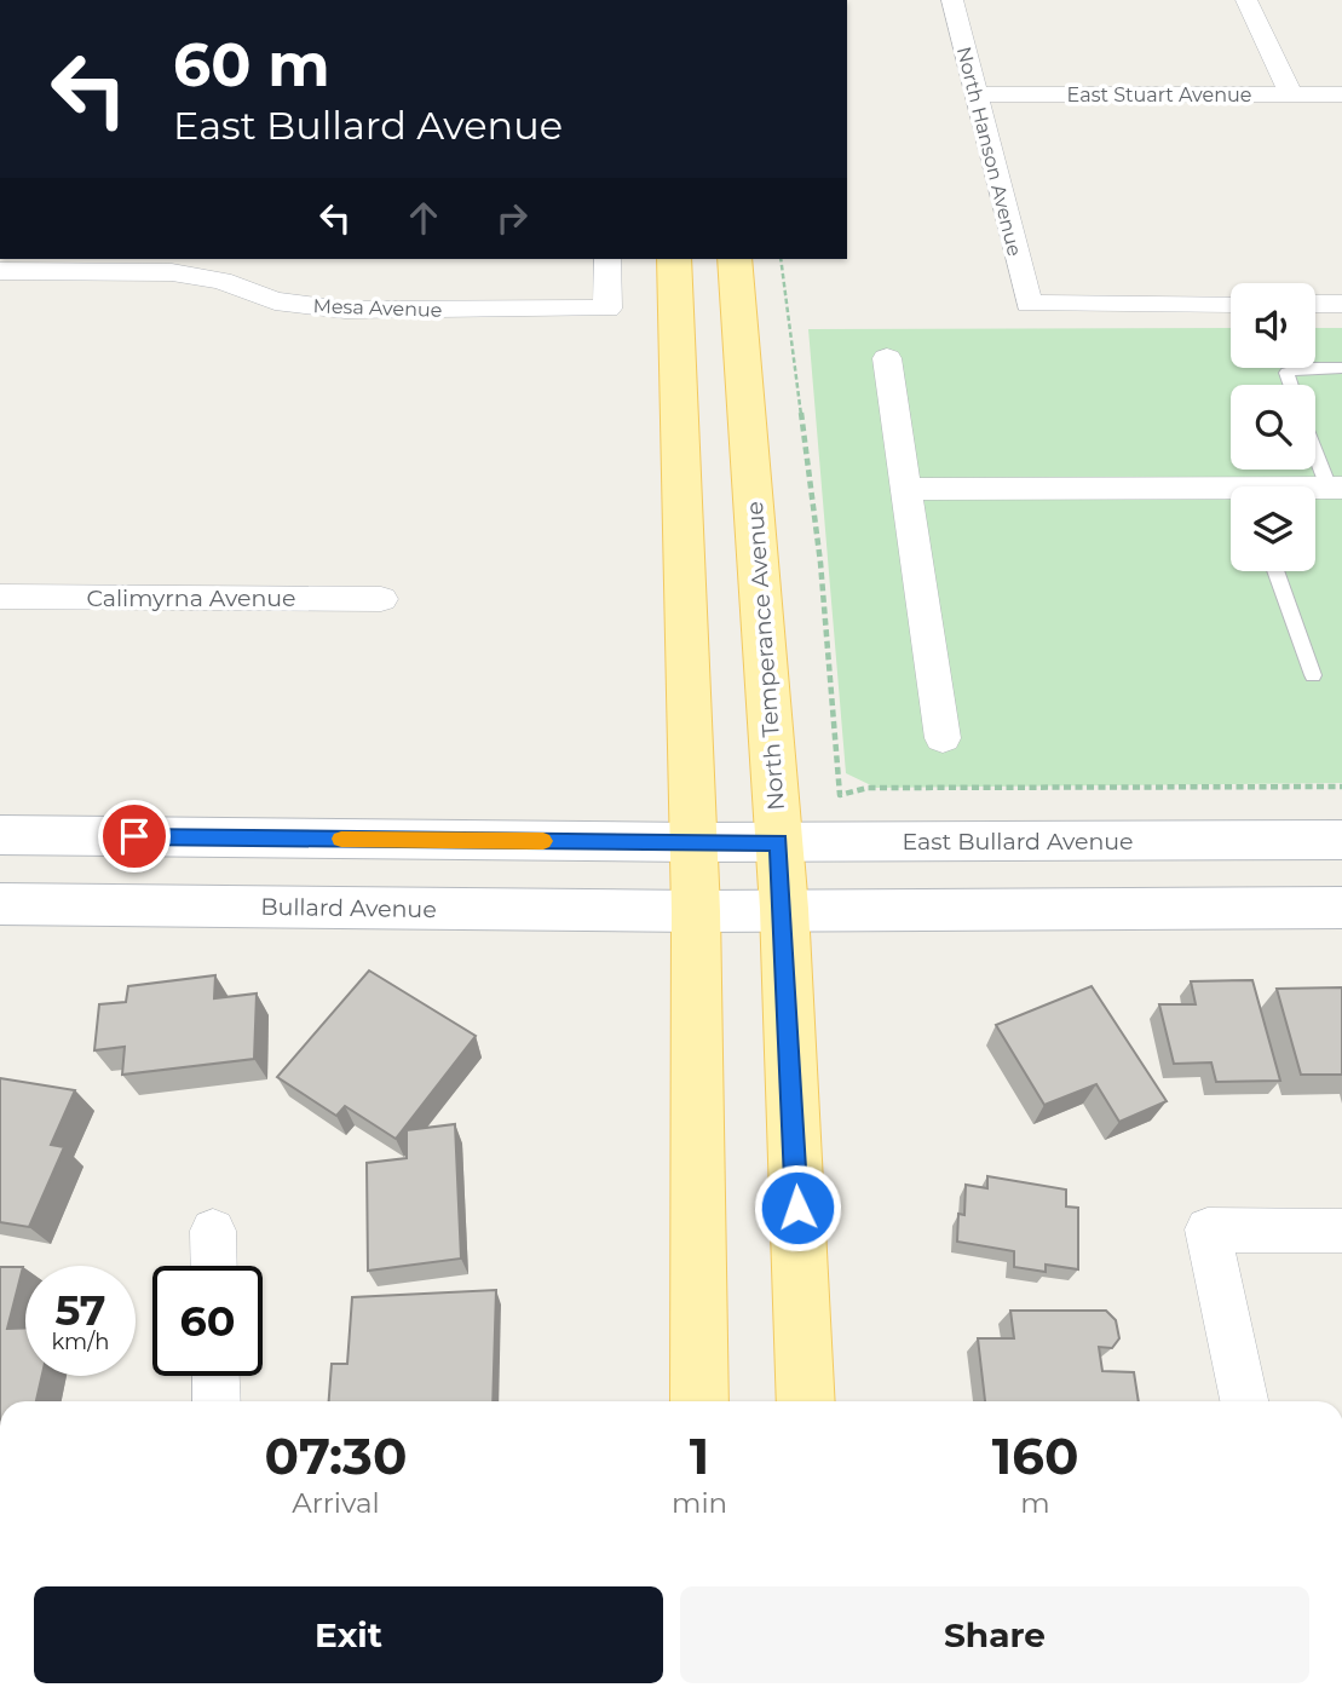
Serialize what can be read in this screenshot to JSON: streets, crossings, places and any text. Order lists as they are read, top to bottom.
{
  "streets": {
    "main road": ["North Temperance Avenue", "East Bullard Avenue", "Bullard Avenue"],
    "street": [
      "East Stuart Avenue",
      "North Hanson Avenue",
      "Mesa Avenue",
      "Calimyrna Avenue"
    ]
  },
  "crossings": [
    ["East Stuart Avenue", "North Hanson Avenue"],
    ["North Temperance Avenue", "East Bullard Avenue"]
  ],
  "page": {
    "turn": ["60 m", "East Bullard Avenue"],
    "speed": "57 km/h",
    "limit": "60",
    "eta": [
      "07:30",
      "Arrival",
      "1",
      "min",
      "160",
      "m"
    ],
    "buttons": ["Exit", "Share"]
  }
}
